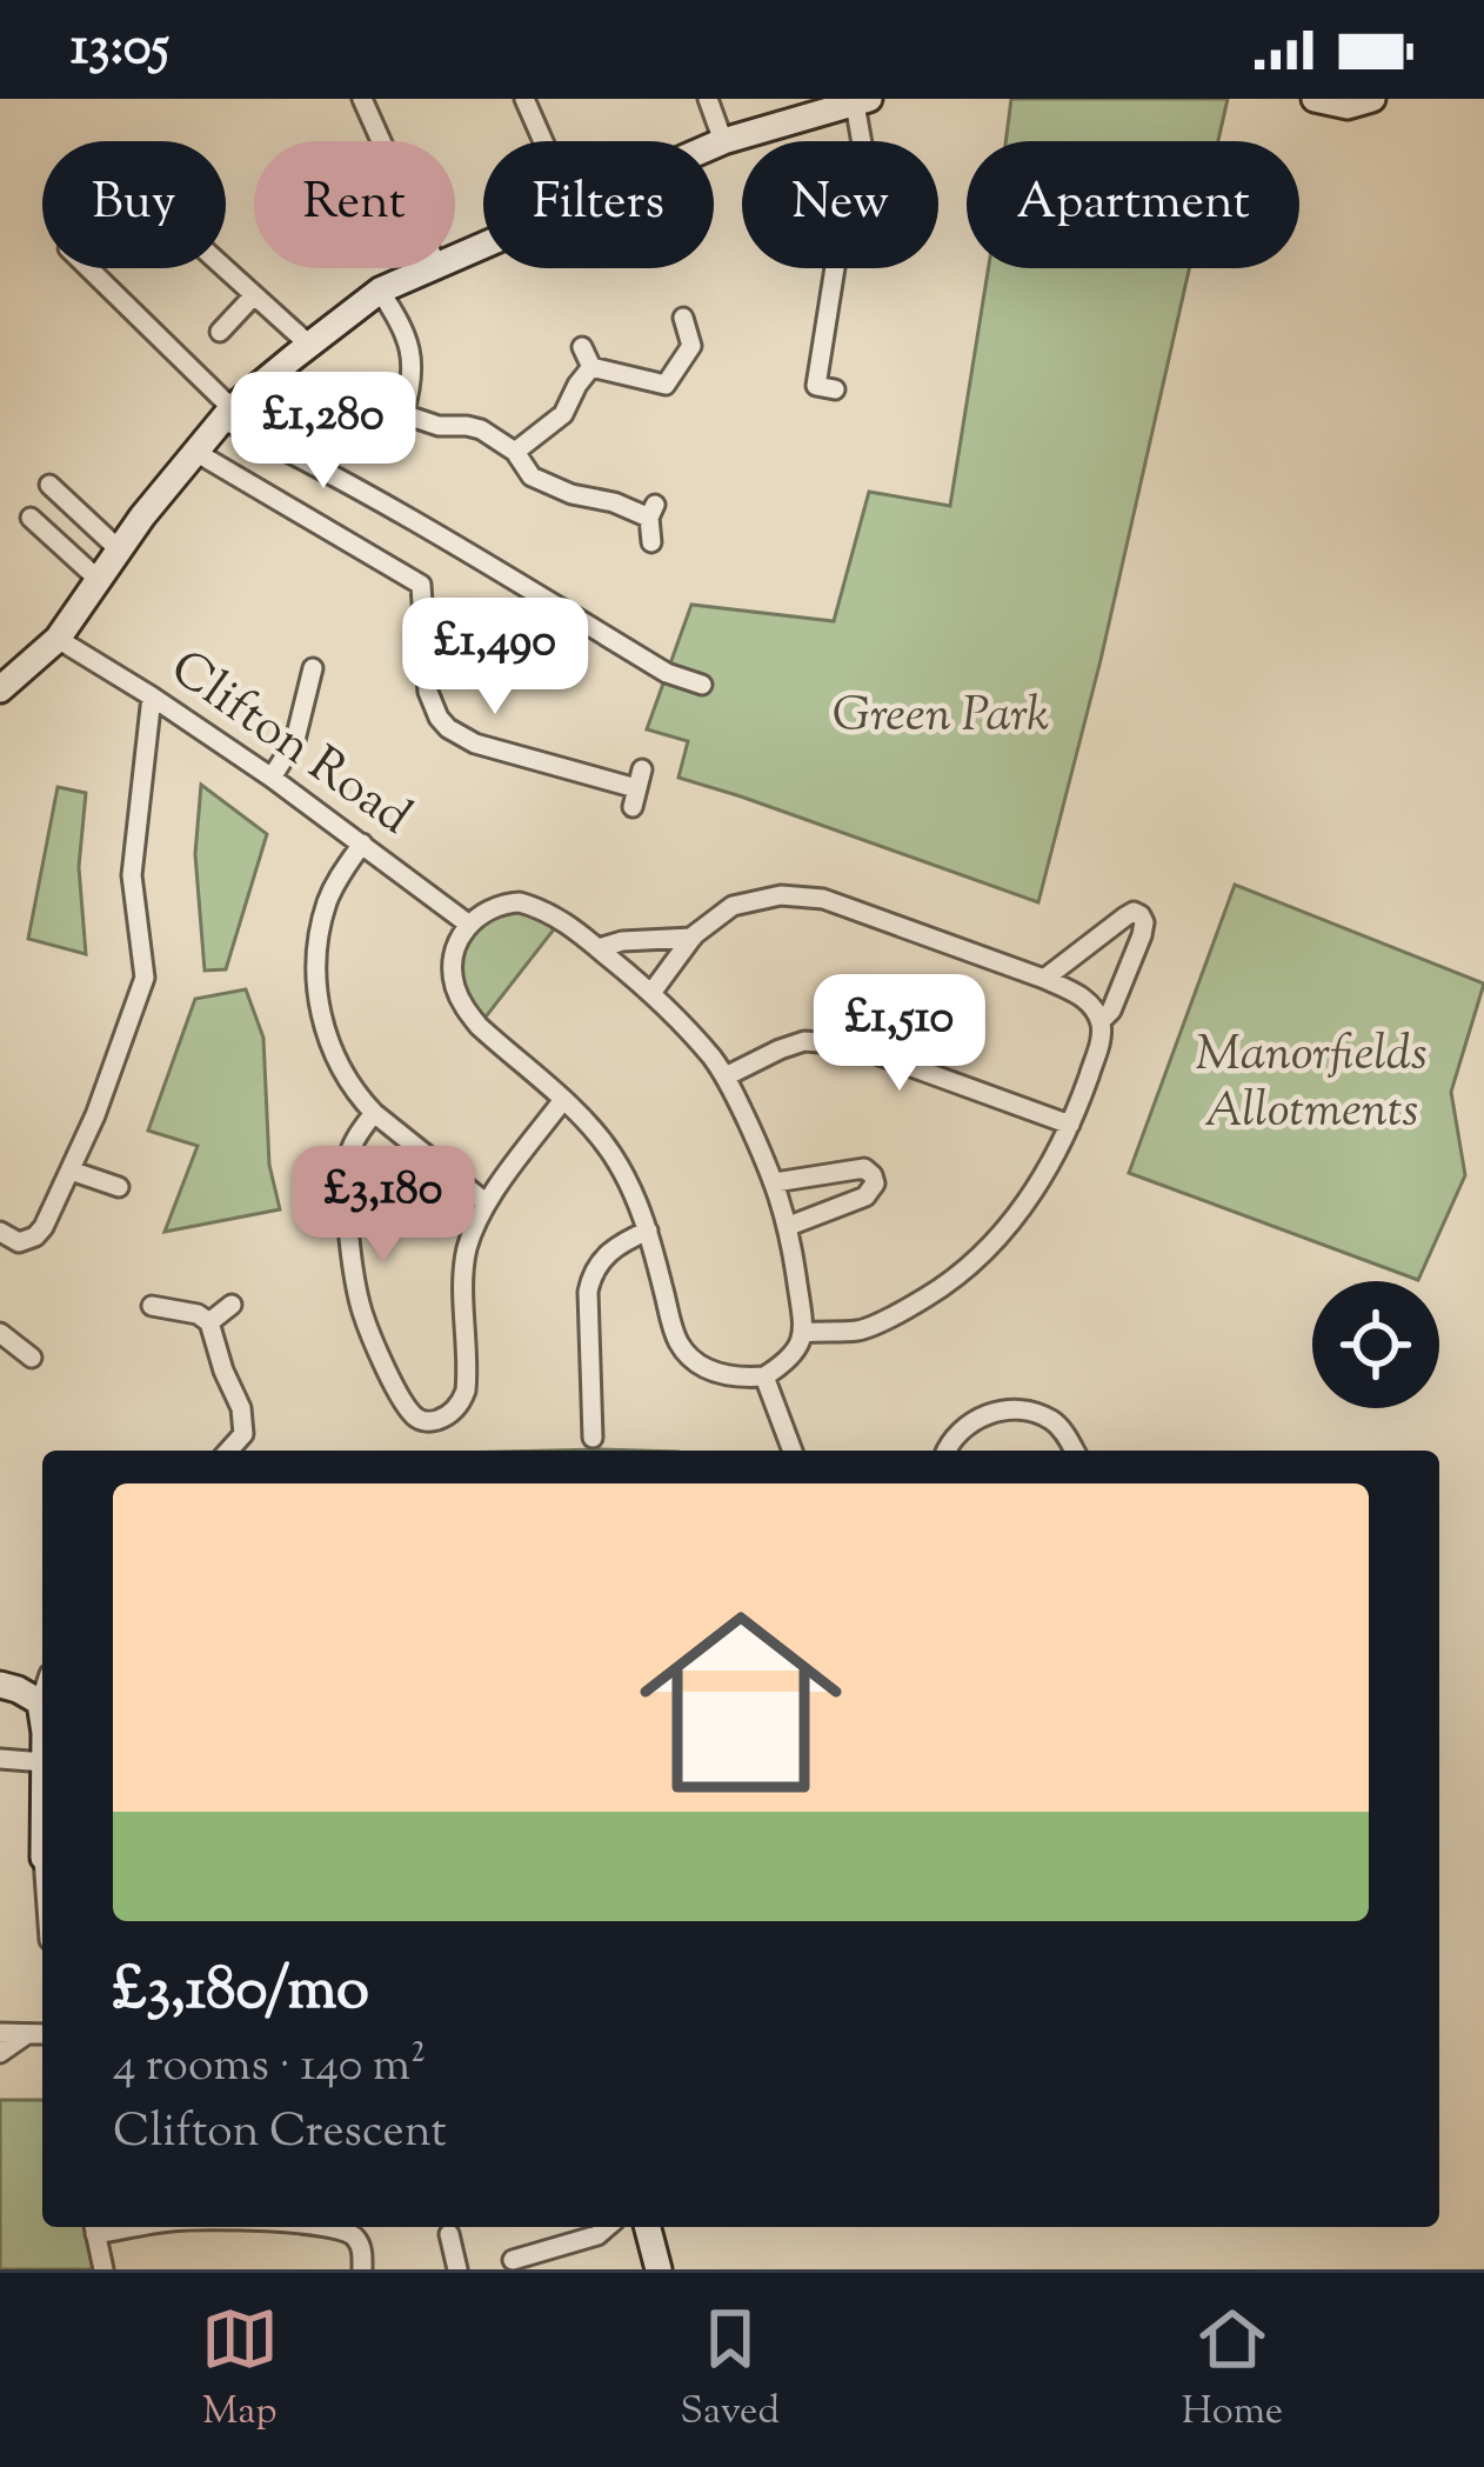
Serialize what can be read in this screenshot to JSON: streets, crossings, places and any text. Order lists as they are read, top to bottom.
{
  "streets": {
    "street": ["Clifton Road"]
  },
  "parks": ["Green Park", "Manorfields Allotments"],
  "page": {
    "status": "13:05",
    "chip": [
      "Buy",
      "Rent",
      "Filters",
      "New",
      "Apartment"
    ],
    "price": [
      "£1,280",
      "£1,490",
      "£1,510",
      "£3,180"
    ],
    "list": [
      {
        "name": "£3,180/mo",
        "note": "4 rooms · 140 m² · Clifton Crescent"
      }
    ],
    "tabs": ["Map", "Saved", "Home"]
  }
}
